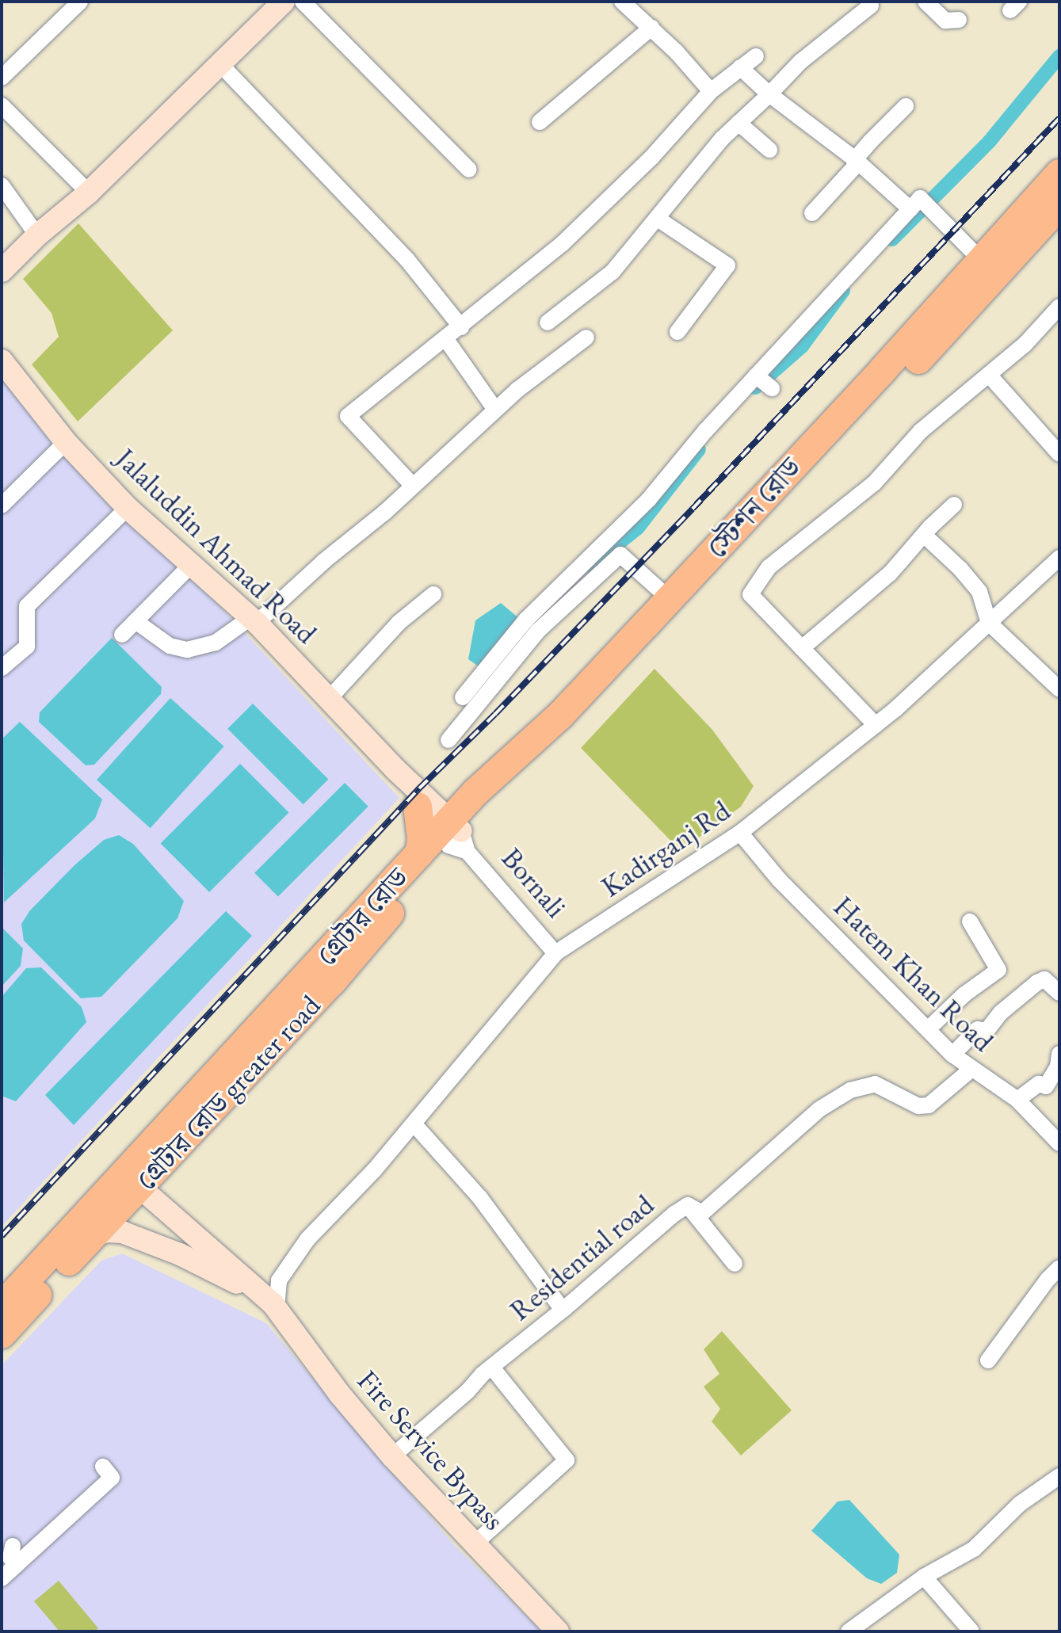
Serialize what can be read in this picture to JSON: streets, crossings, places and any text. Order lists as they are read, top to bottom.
{
  "streets": {
    "highway": ["স্টেশন রোড", "গ্রেটার রোড", "গ্রেটার রোড greater road"],
    "street": [
      "Jalaluddin Ahmad Road",
      "Kadirganj Rd",
      "Bornali",
      "Hatem Khan Road",
      "Residential road",
      "Fire Service Bypass"
    ]
  },
  "crossings": [
    ["স্টেশন রোড", "Jalaluddin Ahmad Road"],
    ["স্টেশন রোড", "Bornali"],
    ["স্টেশন রোড", "গ্রেটার রোড"],
    ["স্টেশন রোড", "গ্রেটার রোড greater road"],
    ["Jalaluddin Ahmad Road", "Bornali"],
    ["Jalaluddin Ahmad Road", "গ্রেটার রোড"],
    ["Jalaluddin Ahmad Road", "গ্রেটার রোড greater road"],
    ["Kadirganj Rd", "Bornali"],
    ["Kadirganj Rd", "Hatem Khan Road"],
    ["Kadirganj Rd", "Fire Service Bypass"],
    ["Bornali", "গ্রেটার রোড"],
    ["Bornali", "গ্রেটার রোড greater road"],
    ["গ্রেটার রোড", "গ্রেটার রোড greater road"],
    ["Hatem Khan Road", "Residential road"],
    ["গ্রেটার রোড greater road", "Fire Service Bypass"],
    ["Residential road", "Fire Service Bypass"]
  ]
}
